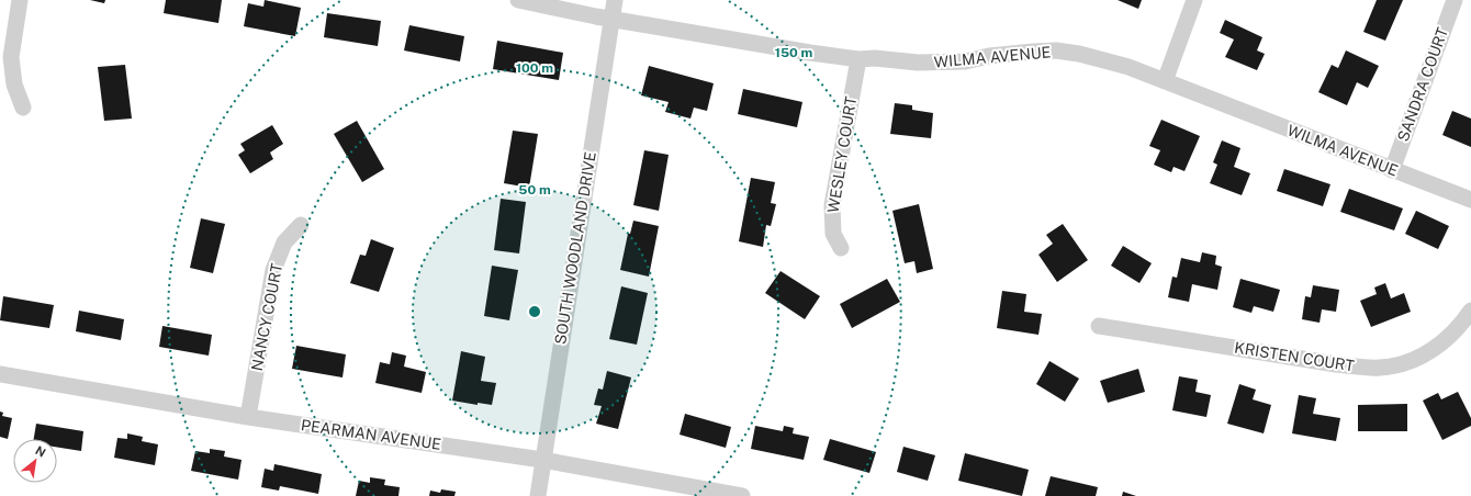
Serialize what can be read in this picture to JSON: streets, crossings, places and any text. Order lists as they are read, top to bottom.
{
  "streets": {
    "street": [
      "WILMA AVENUE",
      "SANDRA COURT",
      "WESLEY COURT",
      "SOUTH WOODLAND DRIVE",
      "NANCY COURT",
      "KRISTEN COURT",
      "PEARMAN AVENUE"
    ]
  },
  "crossings": [
    ["WILMA AVENUE", "SANDRA COURT"],
    ["WILMA AVENUE", "WESLEY COURT"],
    ["WILMA AVENUE", "SOUTH WOODLAND DRIVE"],
    ["SOUTH WOODLAND DRIVE", "PEARMAN AVENUE"],
    ["NANCY COURT", "PEARMAN AVENUE"]
  ],
  "north": "top right",
  "rings": ["150 m", "100 m", "50 m"]
}
